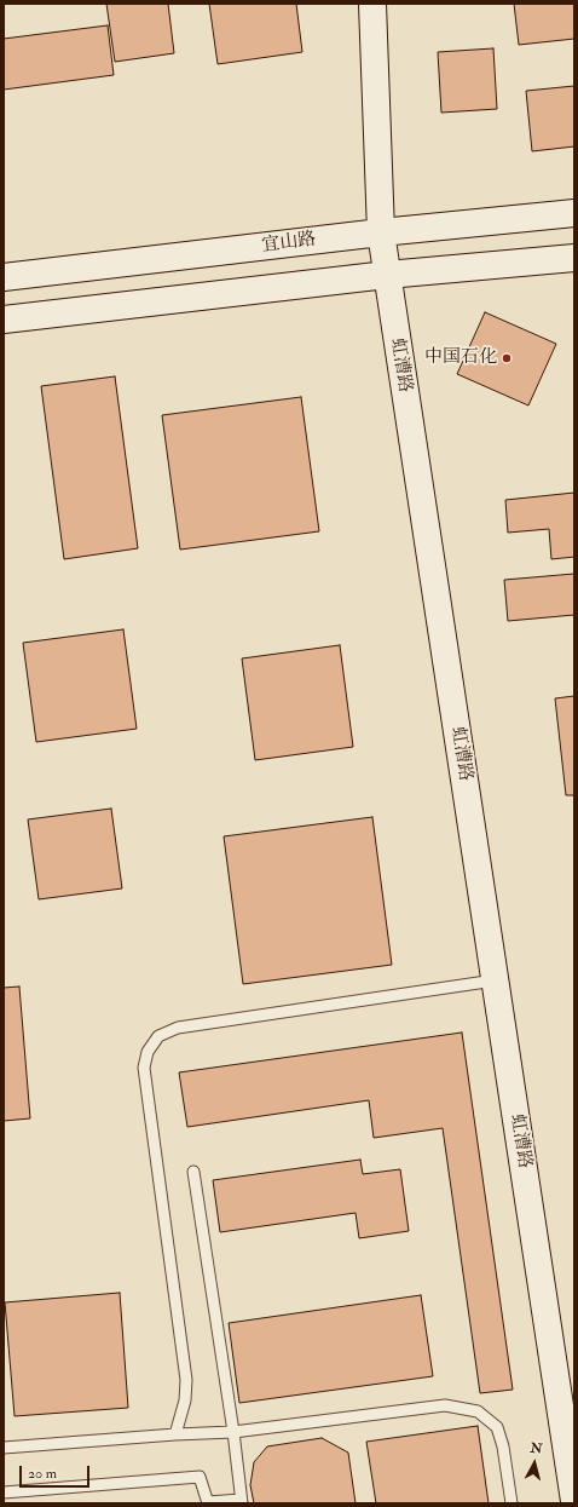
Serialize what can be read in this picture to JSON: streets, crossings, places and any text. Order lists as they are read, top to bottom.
{
  "streets": {
    "main road": ["宜山路", "虹漕路"]
  },
  "crossings": [
    ["宜山路", "虹漕路"]
  ],
  "places": ["中国石化"],
  "scale_bar": "20 m",
  "north": "top"
}
